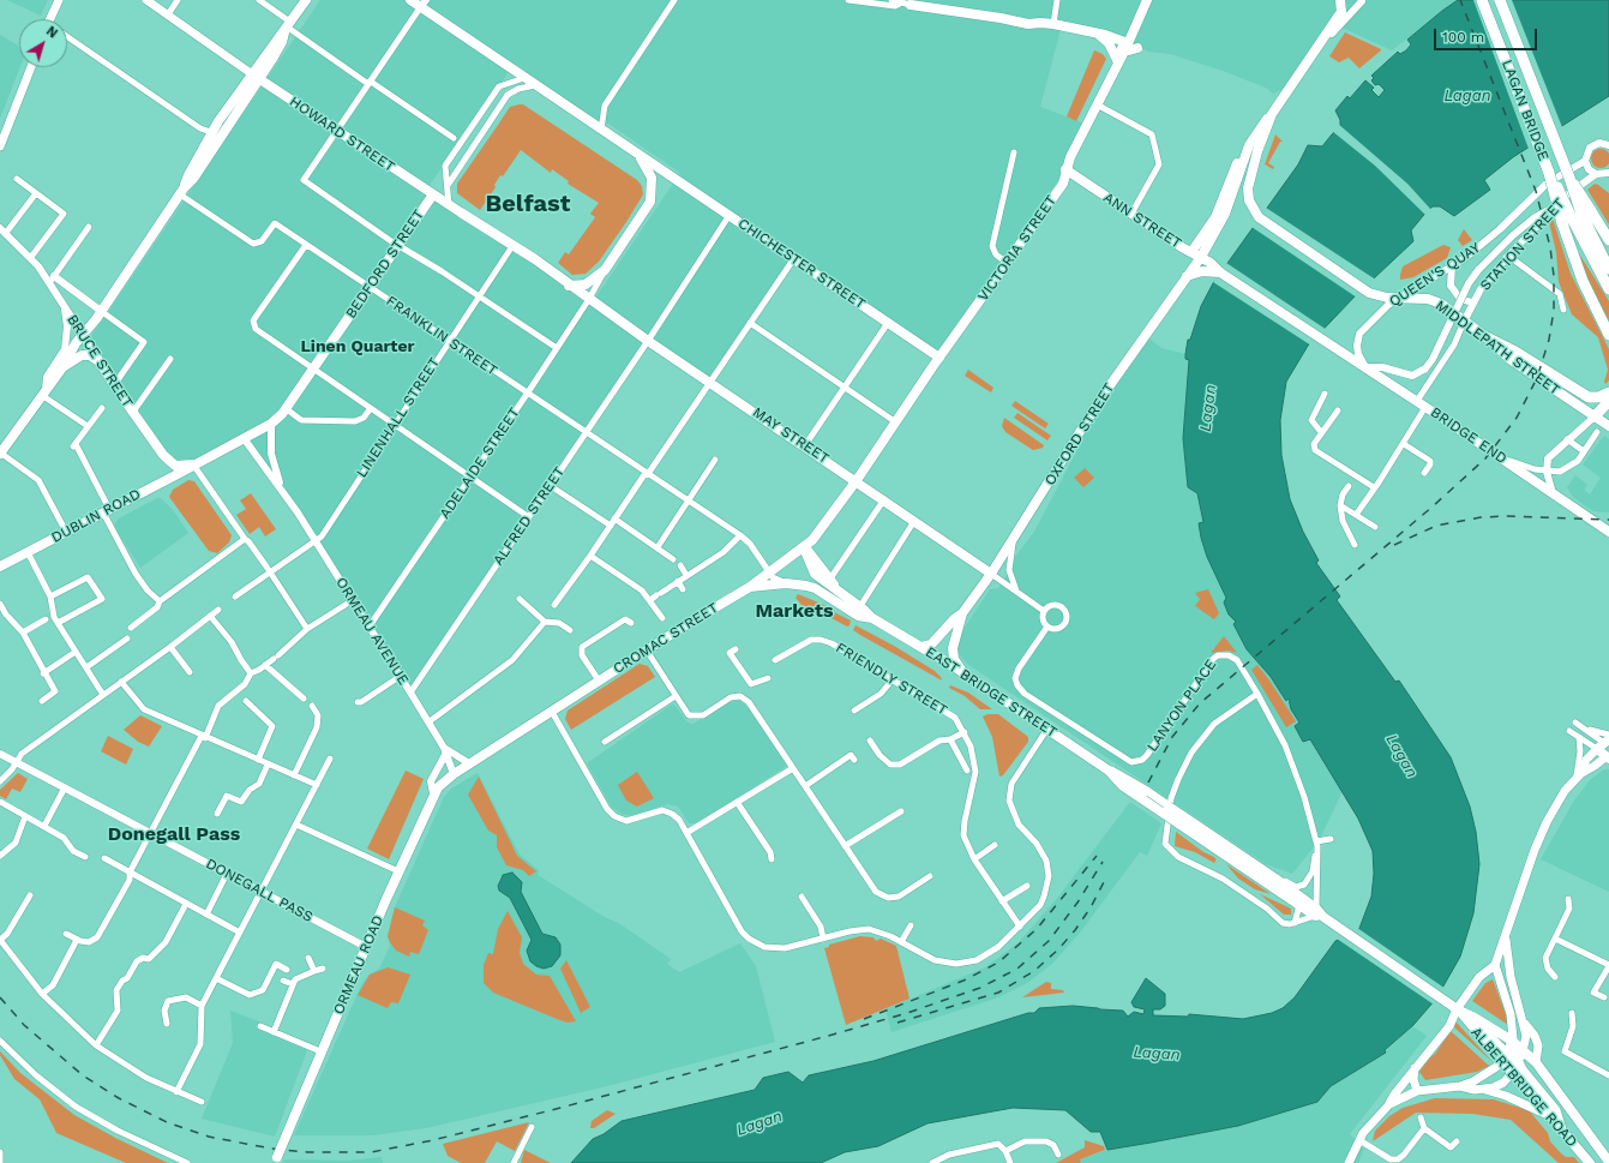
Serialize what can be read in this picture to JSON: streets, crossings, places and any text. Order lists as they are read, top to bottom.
{
  "streets": {
    "highway": ["LAGAN BRIDGE"],
    "main road": [
      "HOWARD STREET",
      "ANN STREET",
      "VICTORIA STREET",
      "BEDFORD STREET",
      "CHICHESTER STREET",
      "MIDDLEPATH STREET",
      "BRUCE STREET",
      "OXFORD STREET",
      "MAY STREET",
      "BRIDGE END",
      "DUBLIN ROAD",
      "CROMAC STREET",
      "EAST BRIDGE STREET",
      "ORMEAU ROAD",
      "ALBERTBRIDGE ROAD"
    ],
    "street": [
      "STATION STREET",
      "QUEEN'S QUAY",
      "FRANKLIN STREET",
      "LINENHALL STREET",
      "ADELAIDE STREET",
      "ALFRED STREET",
      "ORMEAU AVENUE",
      "FRIENDLY STREET",
      "LANYON PLACE",
      "DONEGALL PASS"
    ]
  },
  "crossings": [
    ["HOWARD STREET", "BEDFORD STREET"],
    ["HOWARD STREET", "LINENHALL STREET"],
    ["HOWARD STREET", "MAY STREET"],
    ["ANN STREET", "VICTORIA STREET"],
    ["ANN STREET", "OXFORD STREET"],
    ["ANN STREET", "BRIDGE END"],
    ["STATION STREET", "QUEEN'S QUAY"],
    ["STATION STREET", "MIDDLEPATH STREET"],
    ["STATION STREET", "BRIDGE END"],
    ["VICTORIA STREET", "CHICHESTER STREET"],
    ["VICTORIA STREET", "MAY STREET"],
    ["VICTORIA STREET", "CROMAC STREET"],
    ["BEDFORD STREET", "FRANKLIN STREET"],
    ["BEDFORD STREET", "BRUCE STREET"],
    ["BEDFORD STREET", "DUBLIN ROAD"],
    ["BEDFORD STREET", "ORMEAU AVENUE"],
    ["CHICHESTER STREET", "ALFRED STREET"],
    ["QUEEN'S QUAY", "MIDDLEPATH STREET"],
    ["QUEEN'S QUAY", "BRIDGE END"],
    ["FRANKLIN STREET", "LINENHALL STREET"],
    ["FRANKLIN STREET", "ADELAIDE STREET"],
    ["FRANKLIN STREET", "ALFRED STREET"],
    ["FRANKLIN STREET", "CROMAC STREET"],
    ["FRANKLIN STREET", "EAST BRIDGE STREET"],
    ["MIDDLEPATH STREET", "OXFORD STREET"],
    ["MIDDLEPATH STREET", "BRIDGE END"],
    ["BRUCE STREET", "DUBLIN ROAD"],
    ["LINENHALL STREET", "MAY STREET"],
    ["LINENHALL STREET", "ORMEAU AVENUE"],
    ["OXFORD STREET", "MAY STREET"],
    ["OXFORD STREET", "EAST BRIDGE STREET"],
    ["MAY STREET", "ADELAIDE STREET"],
    ["MAY STREET", "ALFRED STREET"],
    ["MAY STREET", "CROMAC STREET"],
    ["ADELAIDE STREET", "ORMEAU AVENUE"],
    ["ALFRED STREET", "ORMEAU AVENUE"],
    ["ORMEAU AVENUE", "CROMAC STREET"],
    ["ORMEAU AVENUE", "ORMEAU ROAD"],
    ["CROMAC STREET", "EAST BRIDGE STREET"],
    ["CROMAC STREET", "ORMEAU ROAD"],
    ["EAST BRIDGE STREET", "ALBERTBRIDGE ROAD"],
    ["DONEGALL PASS", "ORMEAU ROAD"]
  ],
  "districts": [
    "Belfast",
    "Linen Quarter",
    "Markets",
    "Donegall Pass"
  ],
  "water": ["Lagan"],
  "scale_bar": "100 m",
  "north": "top right"
}
